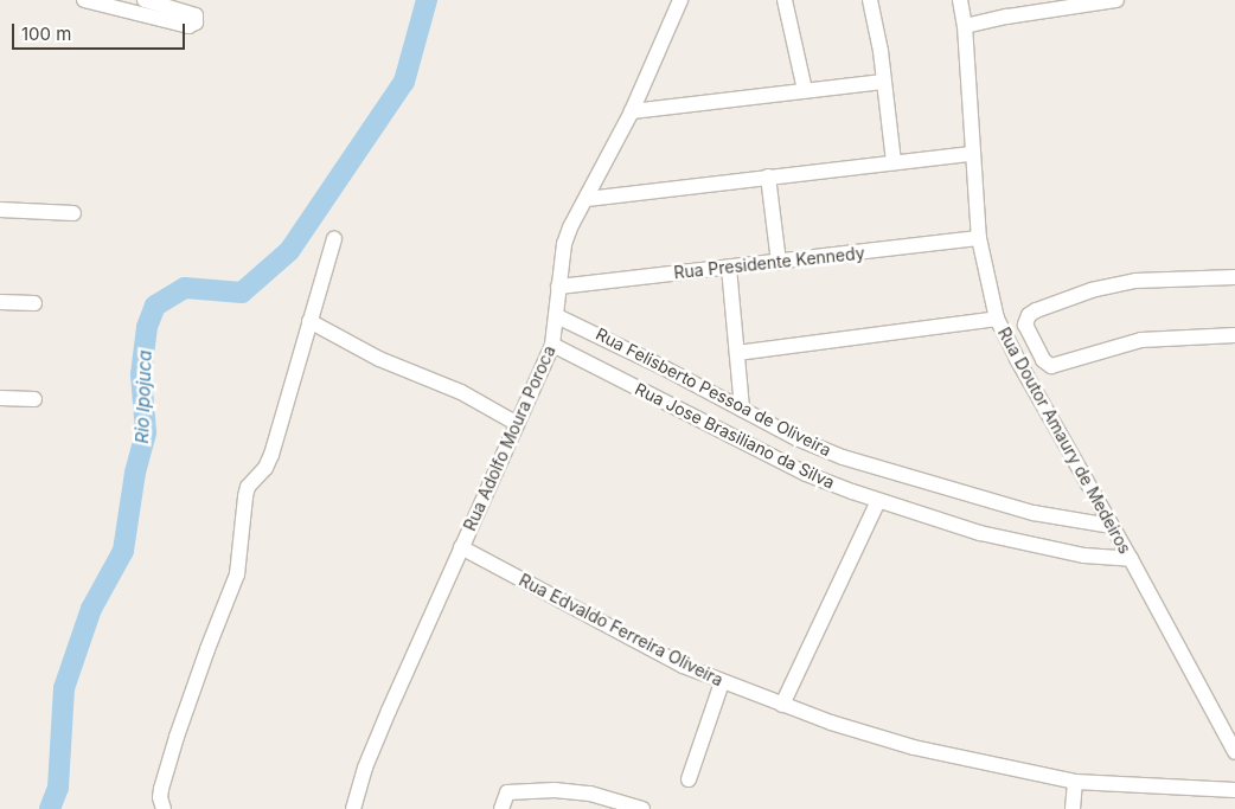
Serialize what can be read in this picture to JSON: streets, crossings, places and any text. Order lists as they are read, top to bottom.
{
  "streets": {
    "street": [
      "Rua Presidente Kennedy",
      "Rua Felisberto Pessoa de Oliveira",
      "Rua Jose Brasiliano da Silva",
      "Rua Adolfo Moura Poroca",
      "Rua Doutor Amaury de Medeiros",
      "Rua Edvaldo Ferreira Oliveira"
    ]
  },
  "crossings": [
    ["Rua Presidente Kennedy", "Rua Adolfo Moura Poroca"],
    ["Rua Presidente Kennedy", "Rua Doutor Amaury de Medeiros"],
    ["Rua Felisberto Pessoa de Oliveira", "Rua Adolfo Moura Poroca"],
    ["Rua Felisberto Pessoa de Oliveira", "Rua Doutor Amaury de Medeiros"],
    ["Rua Jose Brasiliano da Silva", "Rua Adolfo Moura Poroca"],
    ["Rua Jose Brasiliano da Silva", "Rua Doutor Amaury de Medeiros"],
    ["Rua Adolfo Moura Poroca", "Rua Edvaldo Ferreira Oliveira"]
  ],
  "water": ["Rio Ipojuca"],
  "scale_bar": "100 m"
}
